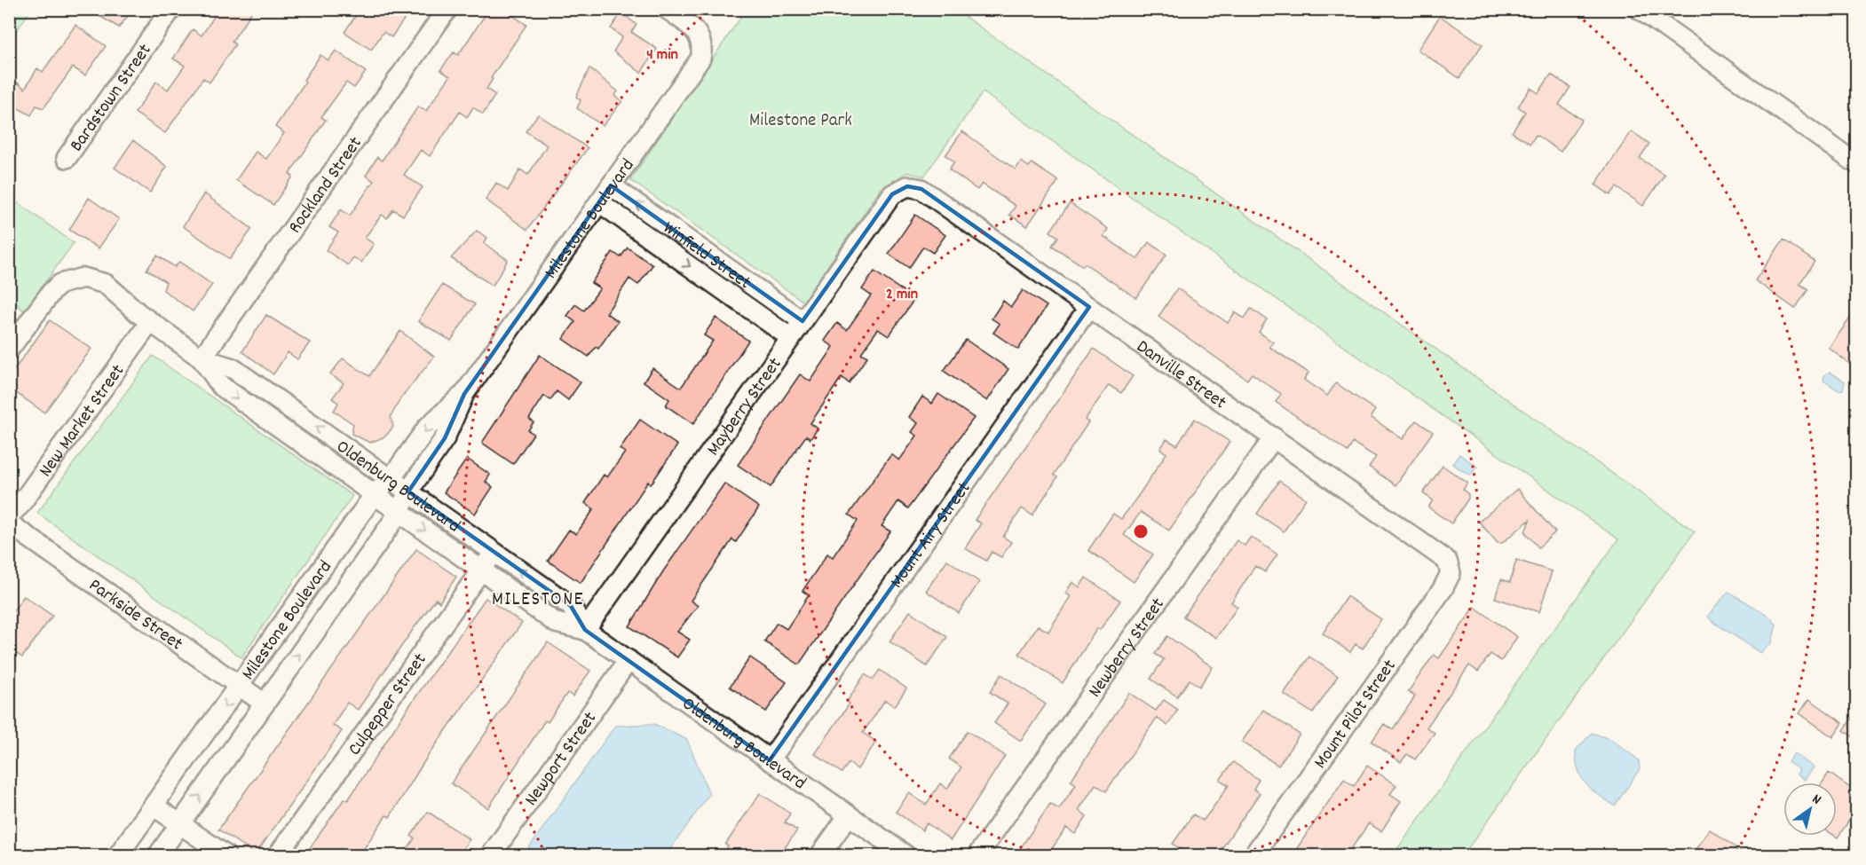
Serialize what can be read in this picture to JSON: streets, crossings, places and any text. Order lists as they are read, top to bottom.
{
  "streets": {
    "street": [
      "Bardstown Street",
      "Rockland Street",
      "Milestone Boulevard",
      "Winfield Street",
      "Danville Street",
      "Mayberry Street",
      "New Market Street",
      "Oldenburg Boulevard",
      "Mount Airy Street",
      "Parkside Street",
      "Newberry Street",
      "Culpepper Street",
      "Mount Pilot Street",
      "Newport Street"
    ]
  },
  "crossings": [
    ["Rockland Street", "Oldenburg Boulevard"],
    ["Milestone Boulevard", "Winfield Street"],
    ["Milestone Boulevard", "Oldenburg Boulevard"],
    ["Milestone Boulevard", "Parkside Street"],
    ["Winfield Street", "Mayberry Street"],
    ["Danville Street", "Mayberry Street"],
    ["Danville Street", "Mount Airy Street"],
    ["Danville Street", "Newberry Street"],
    ["Danville Street", "Mount Pilot Street"],
    ["Mayberry Street", "Oldenburg Boulevard"],
    ["New Market Street", "Oldenburg Boulevard"],
    ["Oldenburg Boulevard", "Mount Airy Street"],
    ["Oldenburg Boulevard", "Culpepper Street"],
    ["Oldenburg Boulevard", "Newport Street"]
  ],
  "districts": ["MILESTONE"],
  "parks": ["Milestone Park"],
  "north": "top right",
  "rings": ["4 min", "2 min"]
}
